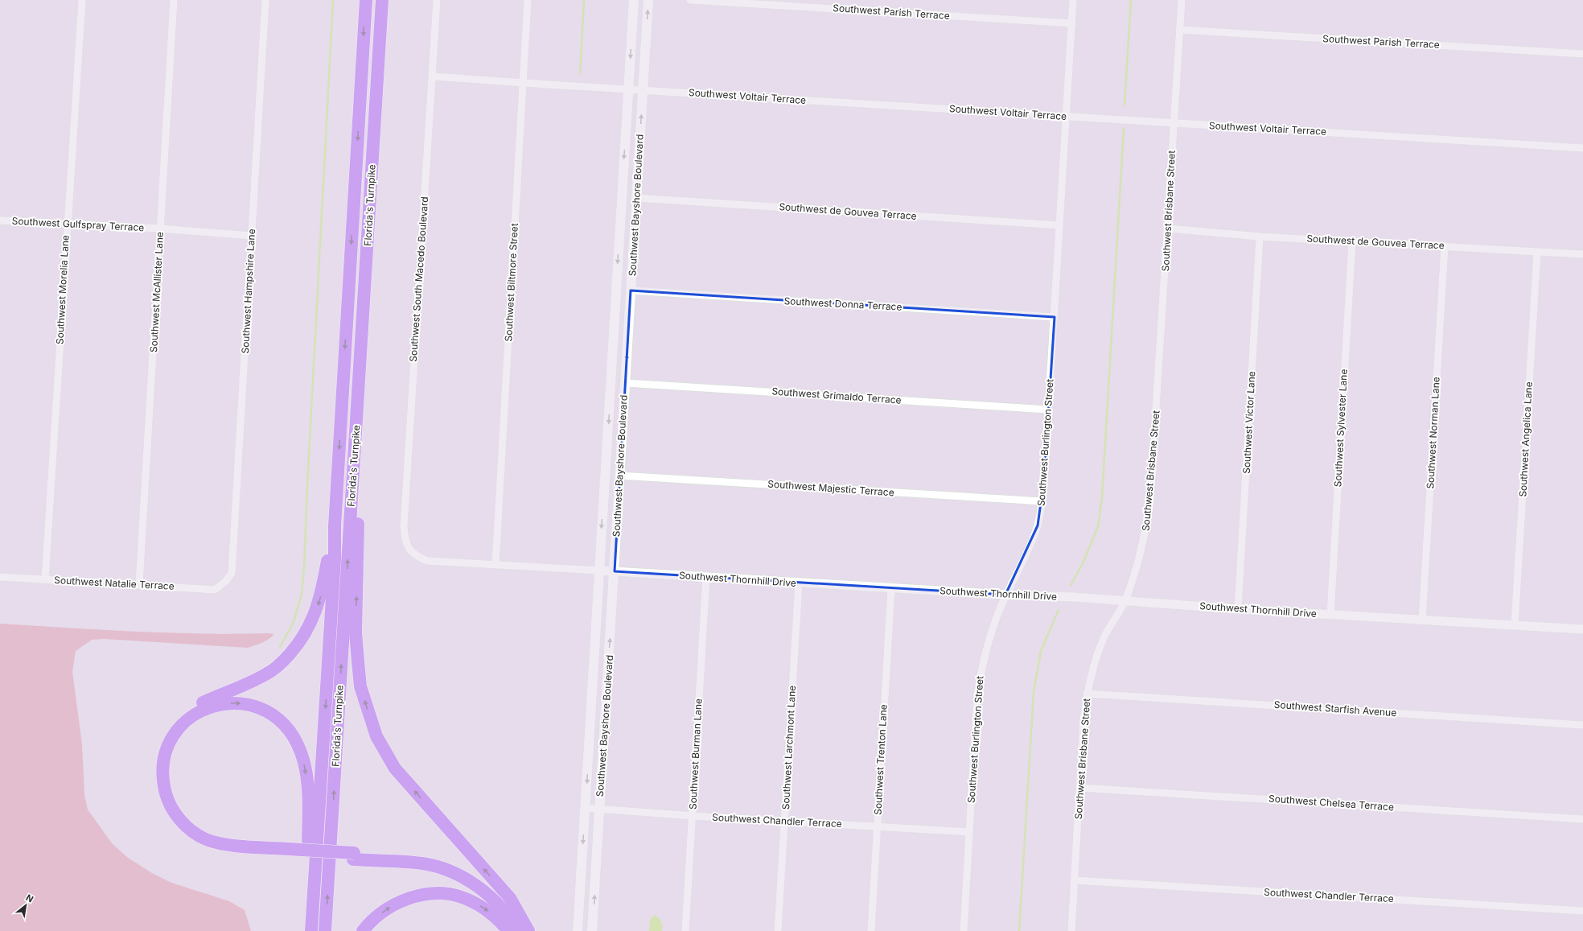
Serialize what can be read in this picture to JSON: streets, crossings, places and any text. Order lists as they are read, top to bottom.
{
  "streets": {
    "highway": ["Florida's Turnpike"],
    "main road": ["Southwest Bayshore Boulevard"],
    "street": [
      "Southwest Parish Terrace",
      "Southwest Voltair Terrace",
      "Southwest Brisbane Street",
      "Southwest de Gouvea Terrace",
      "Southwest Gulfspray Terrace",
      "Southwest South Macedo Boulevard",
      "Southwest Biltmore Street",
      "Southwest Morelia Lane",
      "Southwest Hampshire Lane",
      "Southwest McAllister Lane",
      "Southwest Donna Terrace",
      "Southwest Grimaldo Terrace",
      "Southwest Victor Lane",
      "Southwest Sylvester Lane",
      "Southwest Norman Lane",
      "Southwest Angelica Lane",
      "Southwest Burlington Street",
      "Southwest Majestic Terrace",
      "Southwest Thornhill Drive",
      "Southwest Natalie Terrace",
      "Southwest Starfish Avenue",
      "Southwest Larchmont Lane",
      "Southwest Burman Lane",
      "Southwest Trenton Lane",
      "Southwest Chelsea Terrace",
      "Southwest Chandler Terrace"
    ]
  },
  "crossings": [
    ["Southwest Parish Terrace", "Southwest Brisbane Street"],
    ["Southwest Parish Terrace", "Southwest Burlington Street"],
    ["Southwest Voltair Terrace", "Southwest Bayshore Boulevard"],
    ["Southwest Voltair Terrace", "Southwest Brisbane Street"],
    ["Southwest Voltair Terrace", "Southwest South Macedo Boulevard"],
    ["Southwest Voltair Terrace", "Southwest Biltmore Street"],
    ["Southwest Voltair Terrace", "Southwest Burlington Street"],
    ["Southwest Bayshore Boulevard", "Southwest de Gouvea Terrace"],
    ["Southwest Bayshore Boulevard", "Southwest Donna Terrace"],
    ["Southwest Bayshore Boulevard", "Southwest Grimaldo Terrace"],
    ["Southwest Bayshore Boulevard", "Southwest Majestic Terrace"],
    ["Southwest Bayshore Boulevard", "Southwest Thornhill Drive"],
    ["Southwest Bayshore Boulevard", "Southwest Chandler Terrace"],
    ["Southwest Brisbane Street", "Southwest de Gouvea Terrace"],
    ["Southwest Brisbane Street", "Southwest Thornhill Drive"],
    ["Southwest Brisbane Street", "Southwest Starfish Avenue"],
    ["Southwest Brisbane Street", "Southwest Chelsea Terrace"],
    ["Southwest Brisbane Street", "Southwest Chandler Terrace"],
    ["Southwest de Gouvea Terrace", "Southwest Victor Lane"],
    ["Southwest de Gouvea Terrace", "Southwest Sylvester Lane"],
    ["Southwest de Gouvea Terrace", "Southwest Norman Lane"],
    ["Southwest de Gouvea Terrace", "Southwest Angelica Lane"],
    ["Southwest de Gouvea Terrace", "Southwest Burlington Street"],
    ["Southwest Gulfspray Terrace", "Southwest Morelia Lane"],
    ["Southwest Gulfspray Terrace", "Southwest Hampshire Lane"],
    ["Southwest Gulfspray Terrace", "Southwest McAllister Lane"],
    ["Southwest South Macedo Boulevard", "Southwest Thornhill Drive"],
    ["Southwest Biltmore Street", "Southwest Thornhill Drive"],
    ["Southwest Morelia Lane", "Southwest Natalie Terrace"],
    ["Southwest Hampshire Lane", "Southwest Natalie Terrace"],
    ["Southwest McAllister Lane", "Southwest Natalie Terrace"],
    ["Southwest Donna Terrace", "Southwest Burlington Street"],
    ["Southwest Grimaldo Terrace", "Southwest Burlington Street"],
    ["Southwest Victor Lane", "Southwest Thornhill Drive"],
    ["Southwest Sylvester Lane", "Southwest Thornhill Drive"],
    ["Southwest Norman Lane", "Southwest Thornhill Drive"],
    ["Southwest Angelica Lane", "Southwest Thornhill Drive"],
    ["Southwest Burlington Street", "Southwest Majestic Terrace"],
    ["Southwest Burlington Street", "Southwest Thornhill Drive"],
    ["Southwest Burlington Street", "Southwest Chandler Terrace"],
    ["Southwest Thornhill Drive", "Southwest Larchmont Lane"],
    ["Southwest Thornhill Drive", "Southwest Burman Lane"],
    ["Southwest Thornhill Drive", "Southwest Trenton Lane"],
    ["Southwest Larchmont Lane", "Southwest Chandler Terrace"],
    ["Southwest Burman Lane", "Southwest Chandler Terrace"],
    ["Southwest Trenton Lane", "Southwest Chandler Terrace"]
  ],
  "north": "top right"
}
